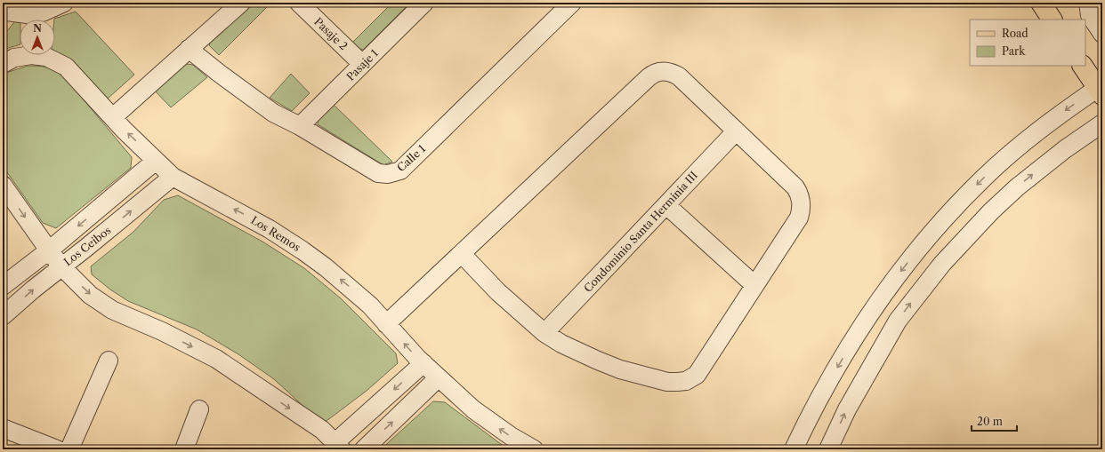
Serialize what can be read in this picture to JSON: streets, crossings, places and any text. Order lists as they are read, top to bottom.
{
  "streets": {
    "street": [
      "Pasaje 2",
      "Pasaje 1",
      "Calle 1",
      "Condominio Santa Herminia III",
      "Los Remos",
      "Los Ceibos"
    ]
  },
  "crossings": [
    ["Pasaje 2", "Pasaje 1"],
    ["Pasaje 1", "Calle 1"],
    ["Los Remos", "Los Ceibos"]
  ],
  "legend": ["Road", "Park"],
  "scale_bar": "20 m",
  "north": "top"
}
